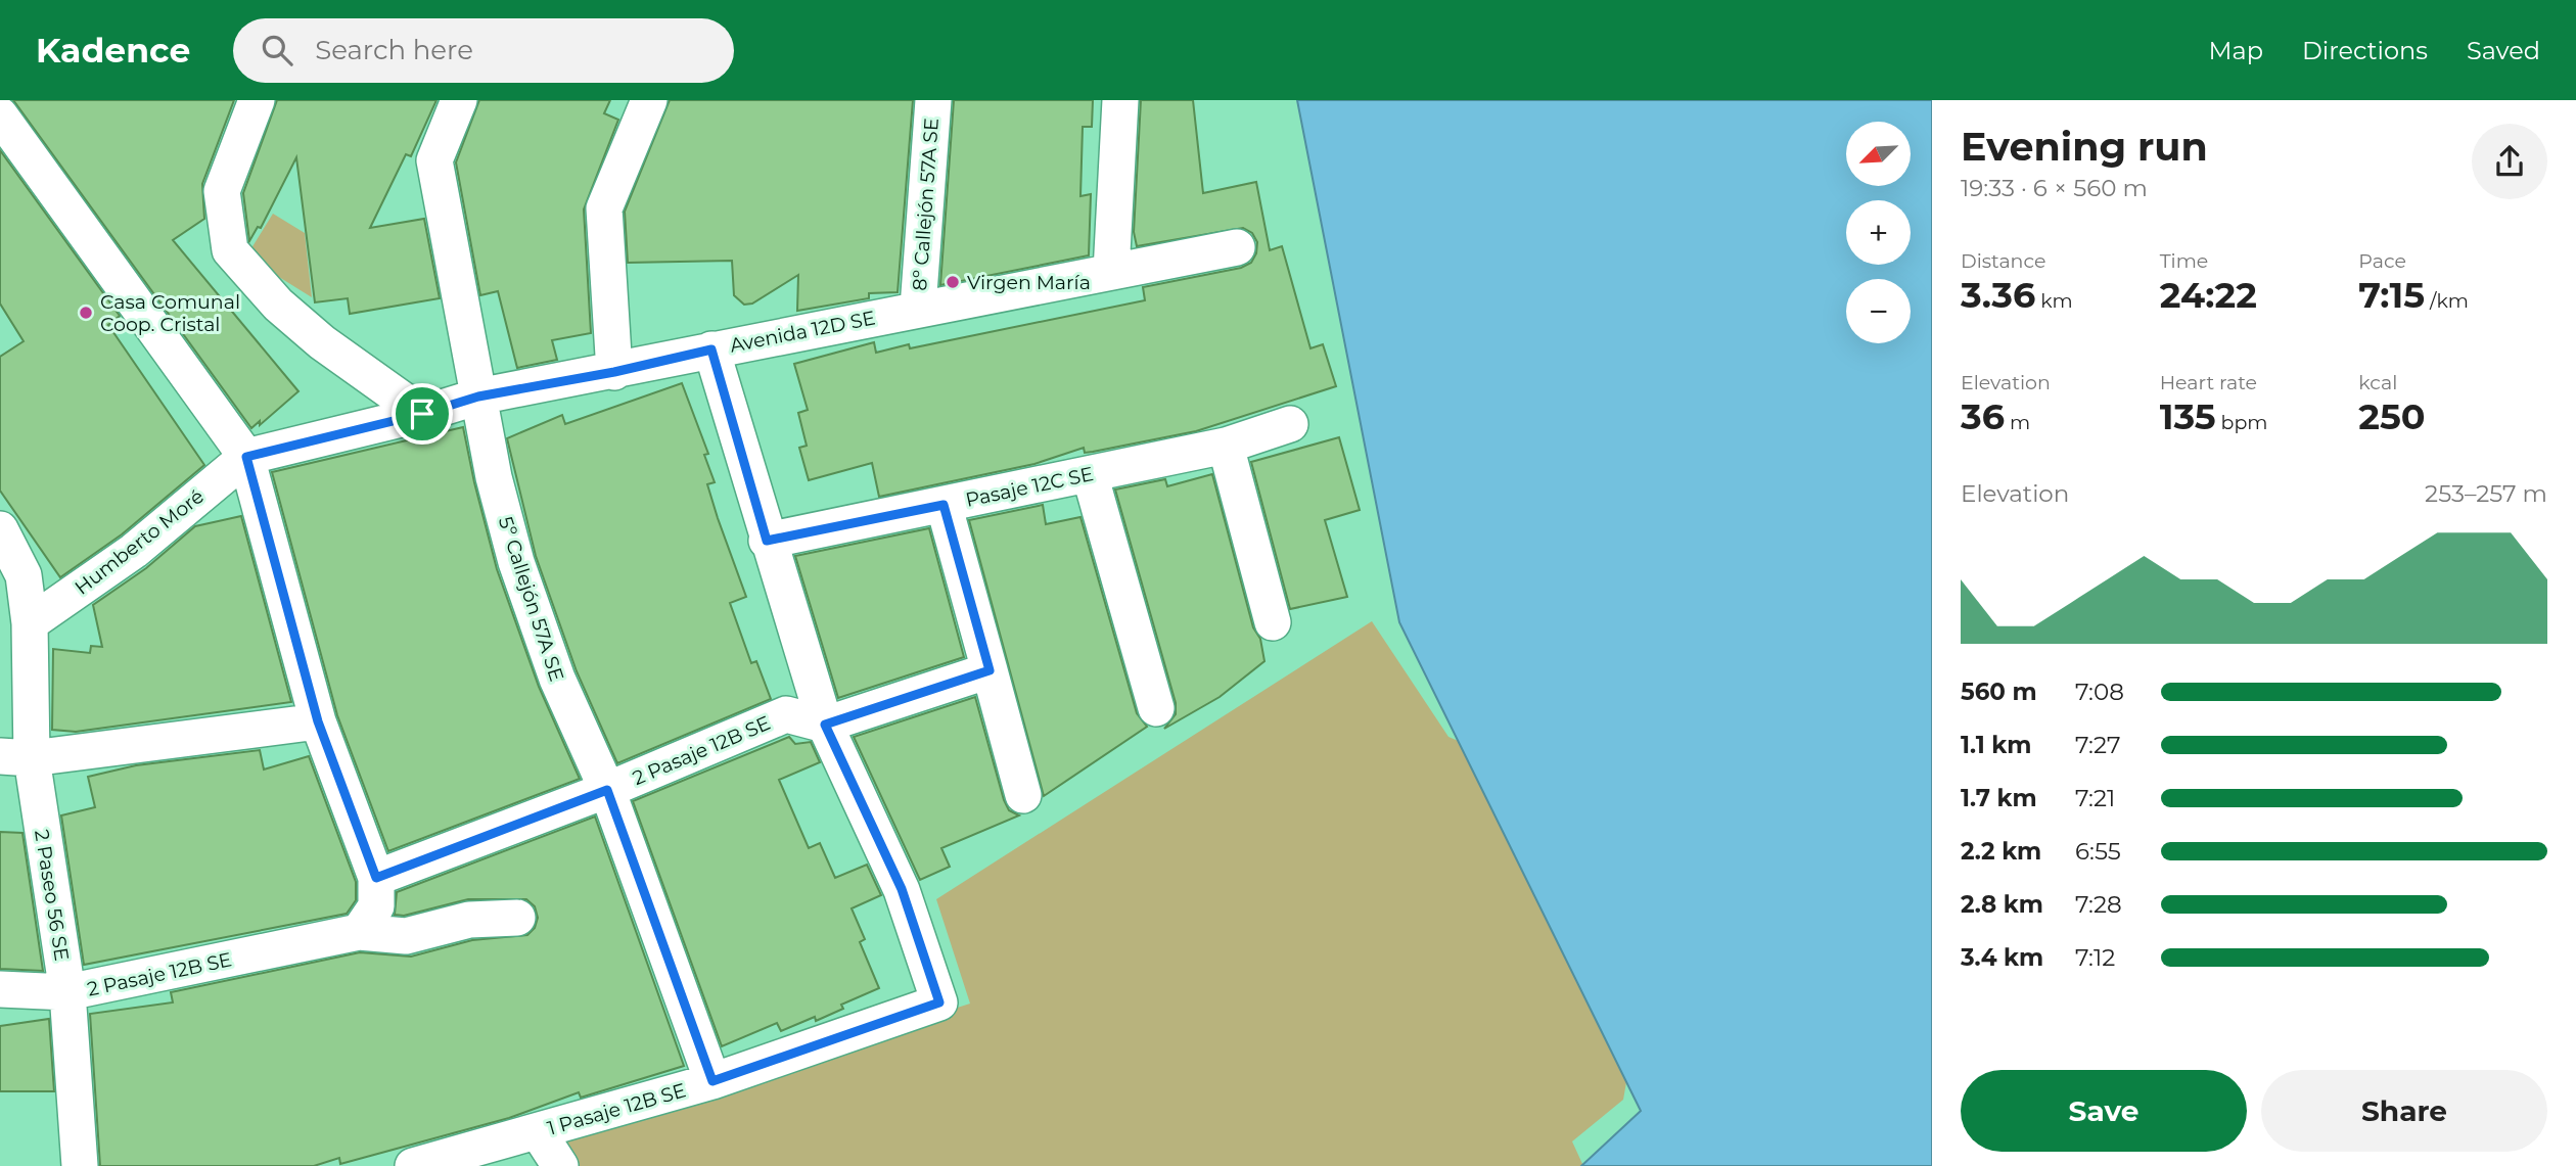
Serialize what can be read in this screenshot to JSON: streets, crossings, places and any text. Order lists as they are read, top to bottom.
{
  "streets": {
    "street": [
      "8º Callejón 57A SE",
      "Avenida 12D SE",
      "Pasaje 12C SE",
      "Humberto Moré",
      "5º Callejón 57A SE",
      "2 Pasaje 12B SE",
      "2 Paseo 56 SE",
      "1 Pasaje 12B SE"
    ]
  },
  "crossings": [
    ["8º Callejón 57A SE", "Avenida 12D SE"],
    ["Avenida 12D SE", "Humberto Moré"],
    ["Avenida 12D SE", "5º Callejón 57A SE"],
    ["Humberto Moré", "2 Paseo 56 SE"],
    ["5º Callejón 57A SE", "2 Pasaje 12B SE"],
    ["5º Callejón 57A SE", "1 Pasaje 12B SE"],
    ["2 Pasaje 12B SE", "2 Paseo 56 SE"],
    ["2 Pasaje 12B SE", "1 Pasaje 12B SE"]
  ],
  "places": ["Virgen María", "Casa Comunal Coop. Cristal"],
  "north": "bottom left",
  "page": {
    "header": "Kadence",
    "search": "Search here",
    "nav": ["Map", "Directions", "Saved"],
    "heading": ["Evening run", "19:33 · 6 × 560 m"],
    "map_buttons": ["+", "−"],
    "stats": [
      ["Distance", "3.36 km"],
      ["Time", "24:22"],
      ["Pace", "7:15 /km"],
      ["Elevation", "36 m"],
      ["Heart rate", "135 bpm"],
      ["kcal", "250"]
    ],
    "chart": ["Elevation", "253–257 m"],
    "list": [
      {
        "name": "560 m",
        "note": "7:08"
      },
      {
        "name": "1.1 km",
        "note": "7:27"
      },
      {
        "name": "1.7 km",
        "note": "7:21"
      },
      {
        "name": "2.2 km",
        "note": "6:55"
      },
      {
        "name": "2.8 km",
        "note": "7:28"
      },
      {
        "name": "3.4 km",
        "note": "7:12"
      }
    ],
    "buttons": ["Save", "Share"]
  }
}
